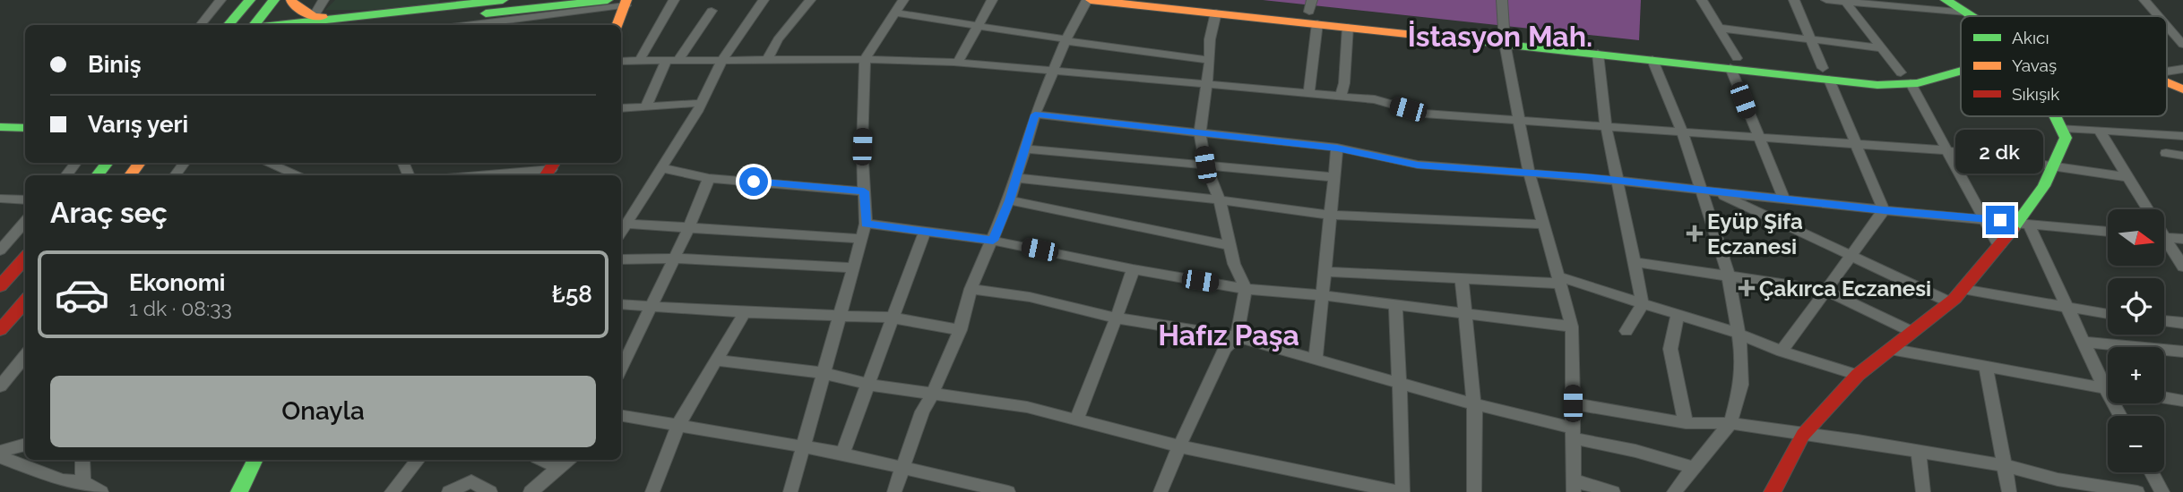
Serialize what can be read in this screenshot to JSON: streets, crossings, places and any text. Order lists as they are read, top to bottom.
{
  "districts": ["İstasyon Mah.", "Hafız Paşa"],
  "places": {
    "health": ["Eyüp Şifa Eczanesi", "Çakırca Eczanesi"]
  },
  "legend": ["Akıcı", "Yavaş", "Sıkışık"],
  "north": "right",
  "page": {
    "banner": ["Biniş", "Varış yeri"],
    "bubble": "2 dk",
    "heading": "Araç seç",
    "map_buttons": ["+", "−"],
    "list": [
      {
        "name": "Ekonomi",
        "note": "1 dk · 08:33",
        "value": "₺58"
      }
    ],
    "buttons": "Onayla"
  }
}
